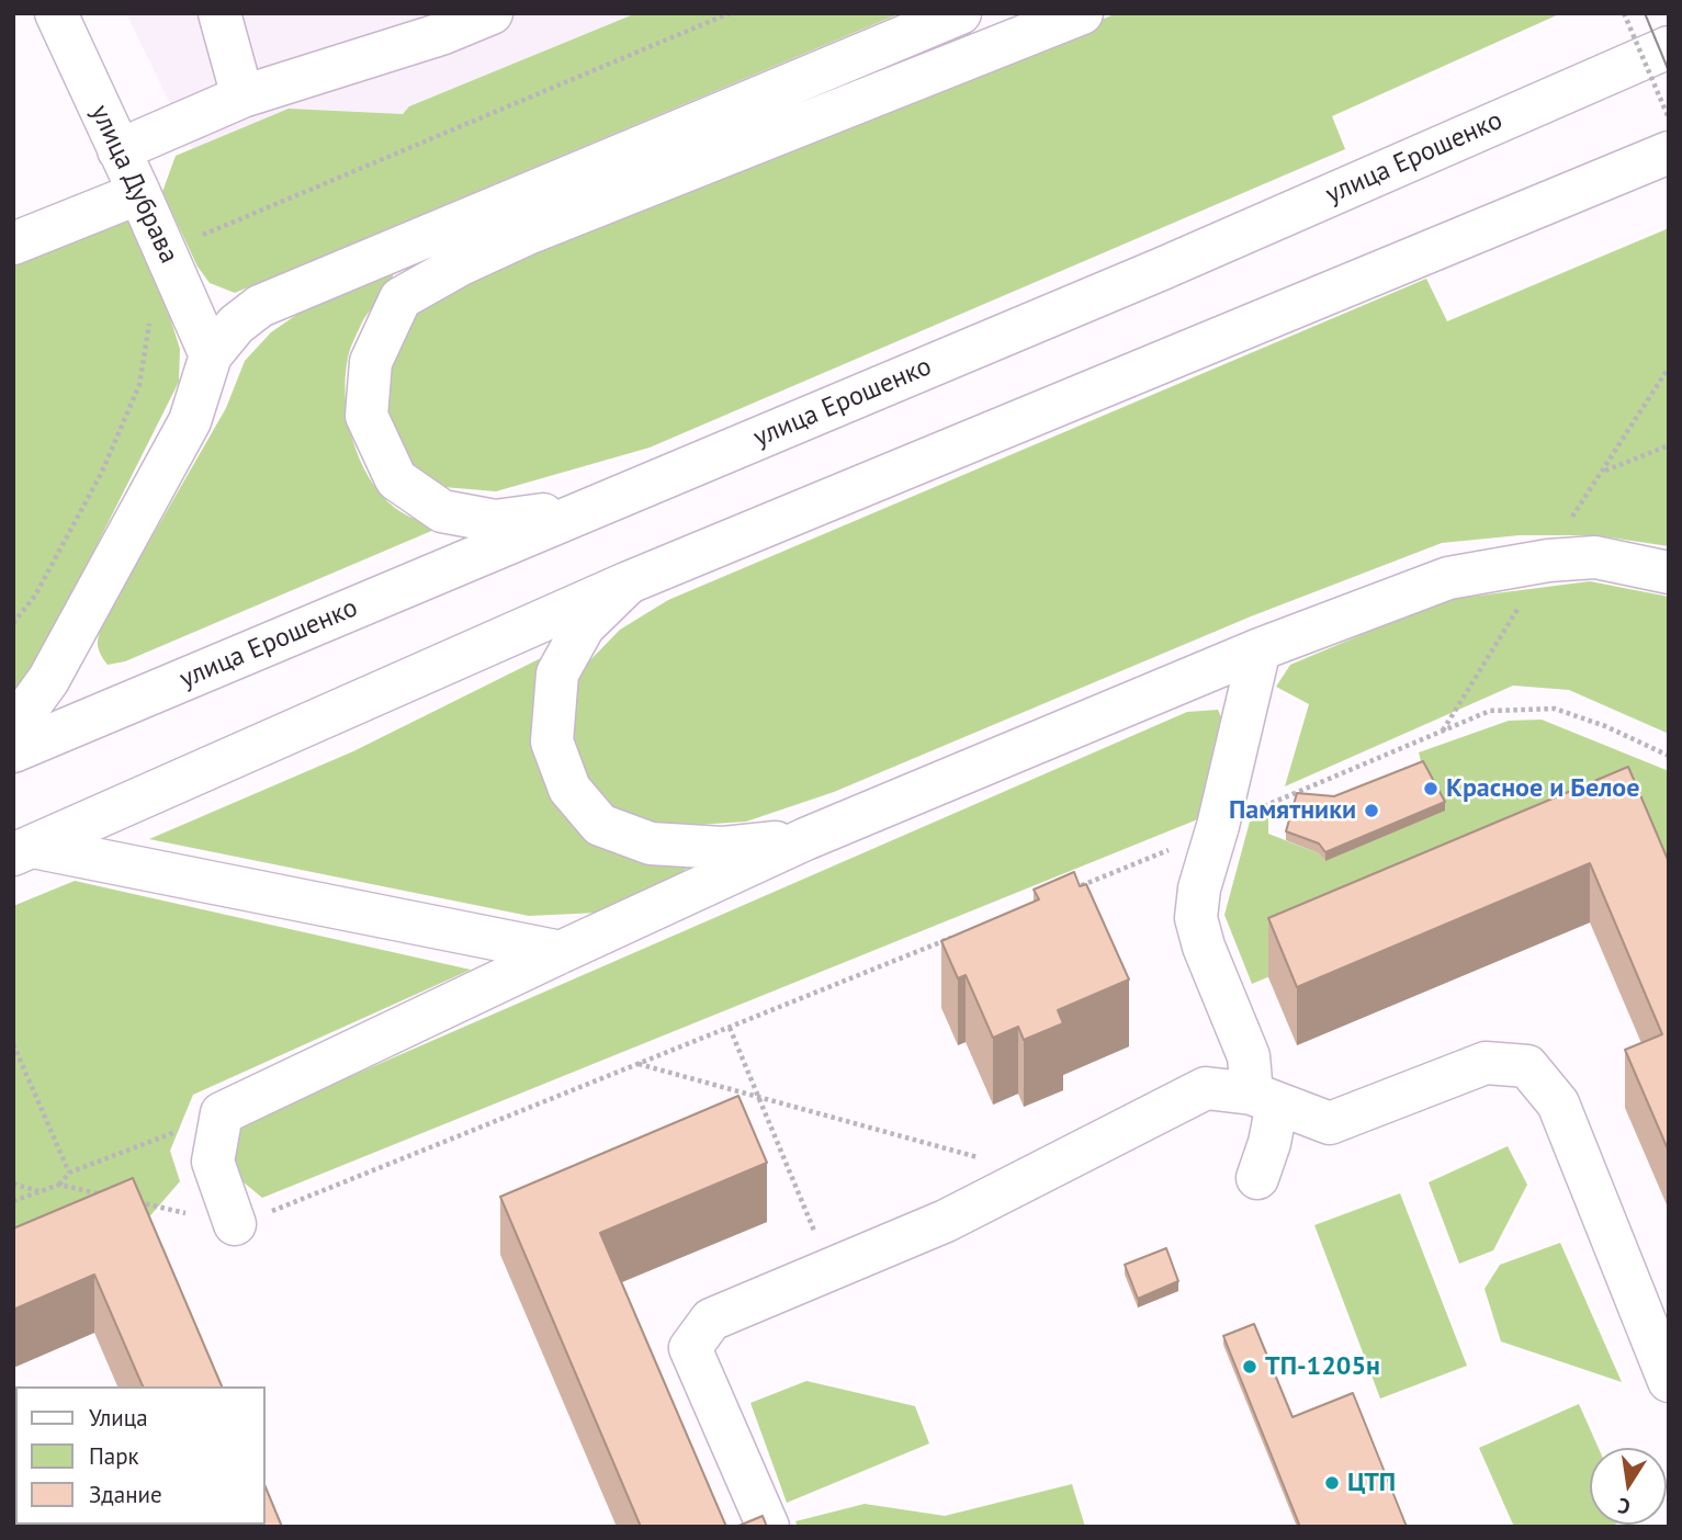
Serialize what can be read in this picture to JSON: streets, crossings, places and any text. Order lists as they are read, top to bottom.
{
  "streets": {
    "main road": ["улица Ерошенко", "улица Дубрава"]
  },
  "places": [
    "Красное и Белое",
    "Памятники",
    "ТП-1205н",
    "ЦТП"
  ],
  "legend": ["Улица", "Парк", "Здание"],
  "north": "bottom"
}
